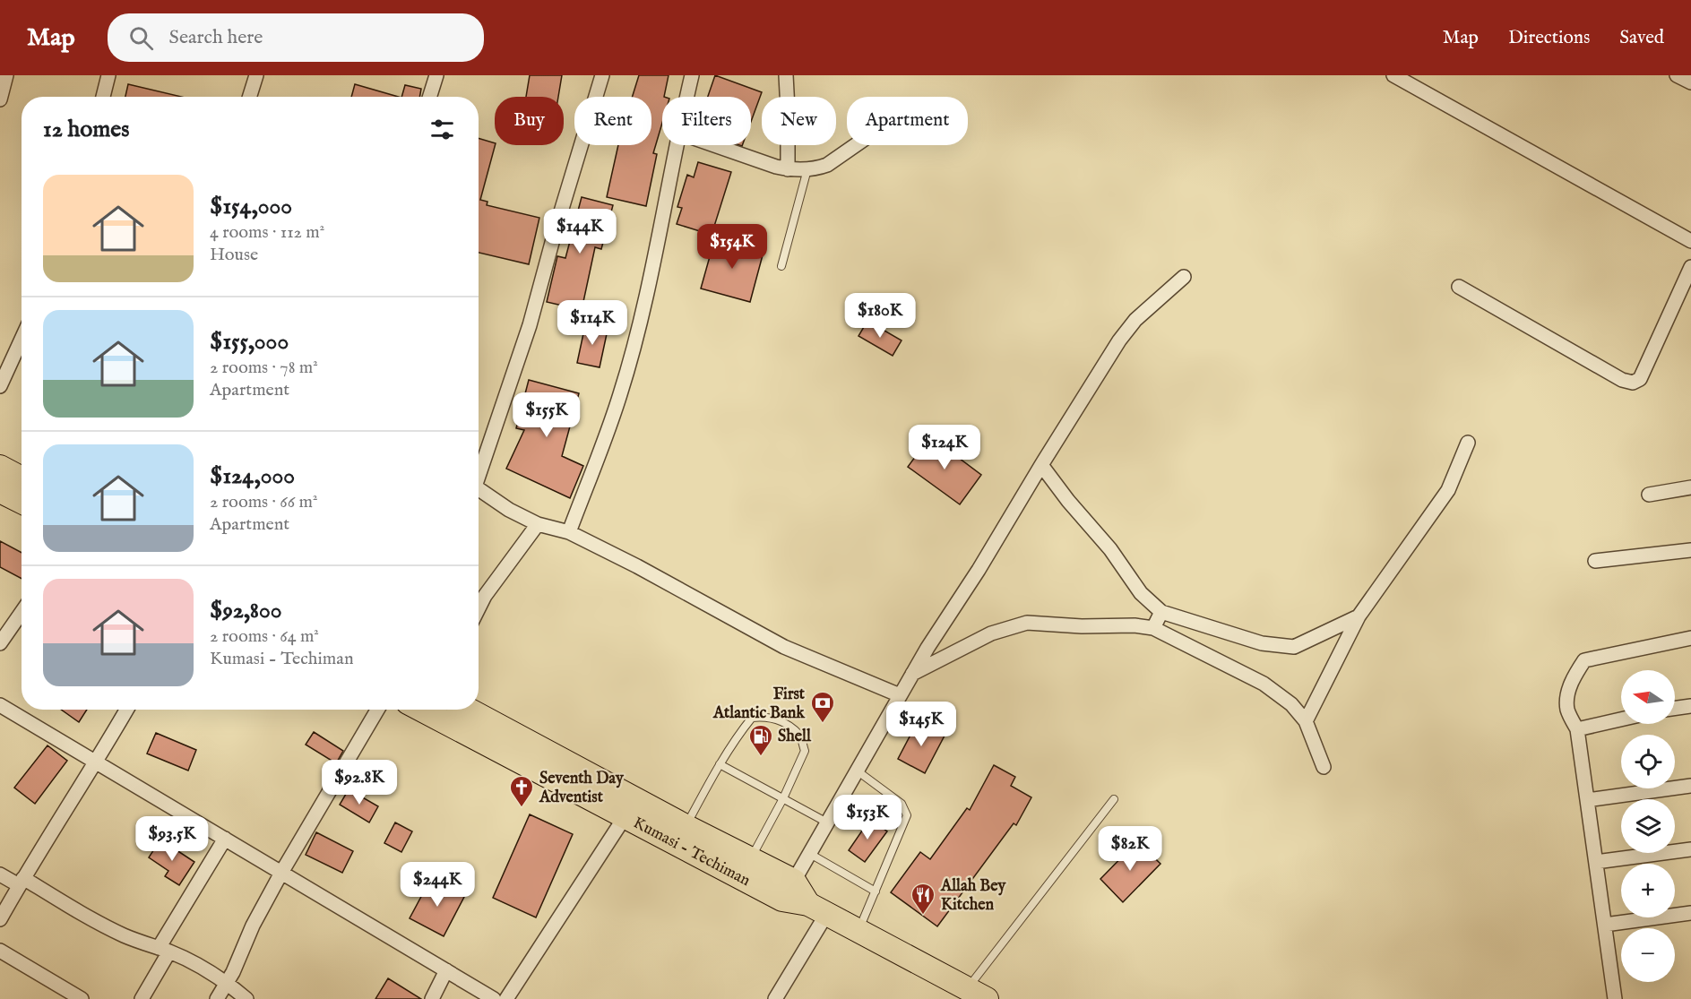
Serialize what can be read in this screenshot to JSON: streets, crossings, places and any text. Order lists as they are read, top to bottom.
{
  "streets": {
    "highway": ["Kumasi - Techiman"]
  },
  "places": {
    "bank": ["First Atlantic Bank"],
    "fuel station": ["Shell"],
    "church": ["Seventh Day Adventist"],
    "restaurant": ["Allah Bey Kitchen"]
  },
  "north": "left",
  "page": {
    "header": "Map",
    "search": "Search here",
    "nav": ["Map", "Directions", "Saved"],
    "chip": [
      "Buy",
      "Rent",
      "Filters",
      "New",
      "Apartment"
    ],
    "heading": "12 homes",
    "list": [
      {
        "name": "$154,000",
        "note": "4 rooms · 112 m² · House"
      },
      {
        "name": "$155,000",
        "note": "2 rooms · 78 m² · Apartment"
      },
      {
        "name": "$124,000",
        "note": "2 rooms · 66 m² · Apartment"
      },
      {
        "name": "$92,800",
        "note": "2 rooms · 64 m² · Kumasi - Techiman"
      }
    ],
    "price": [
      "$144K",
      "$154K",
      "$180K",
      "$114K",
      "$155K",
      "$124K",
      "$145K",
      "$92.8K",
      "$153K",
      "$93.5K",
      "$82K",
      "$244K"
    ],
    "map_buttons": ["+", "−"]
  }
}
